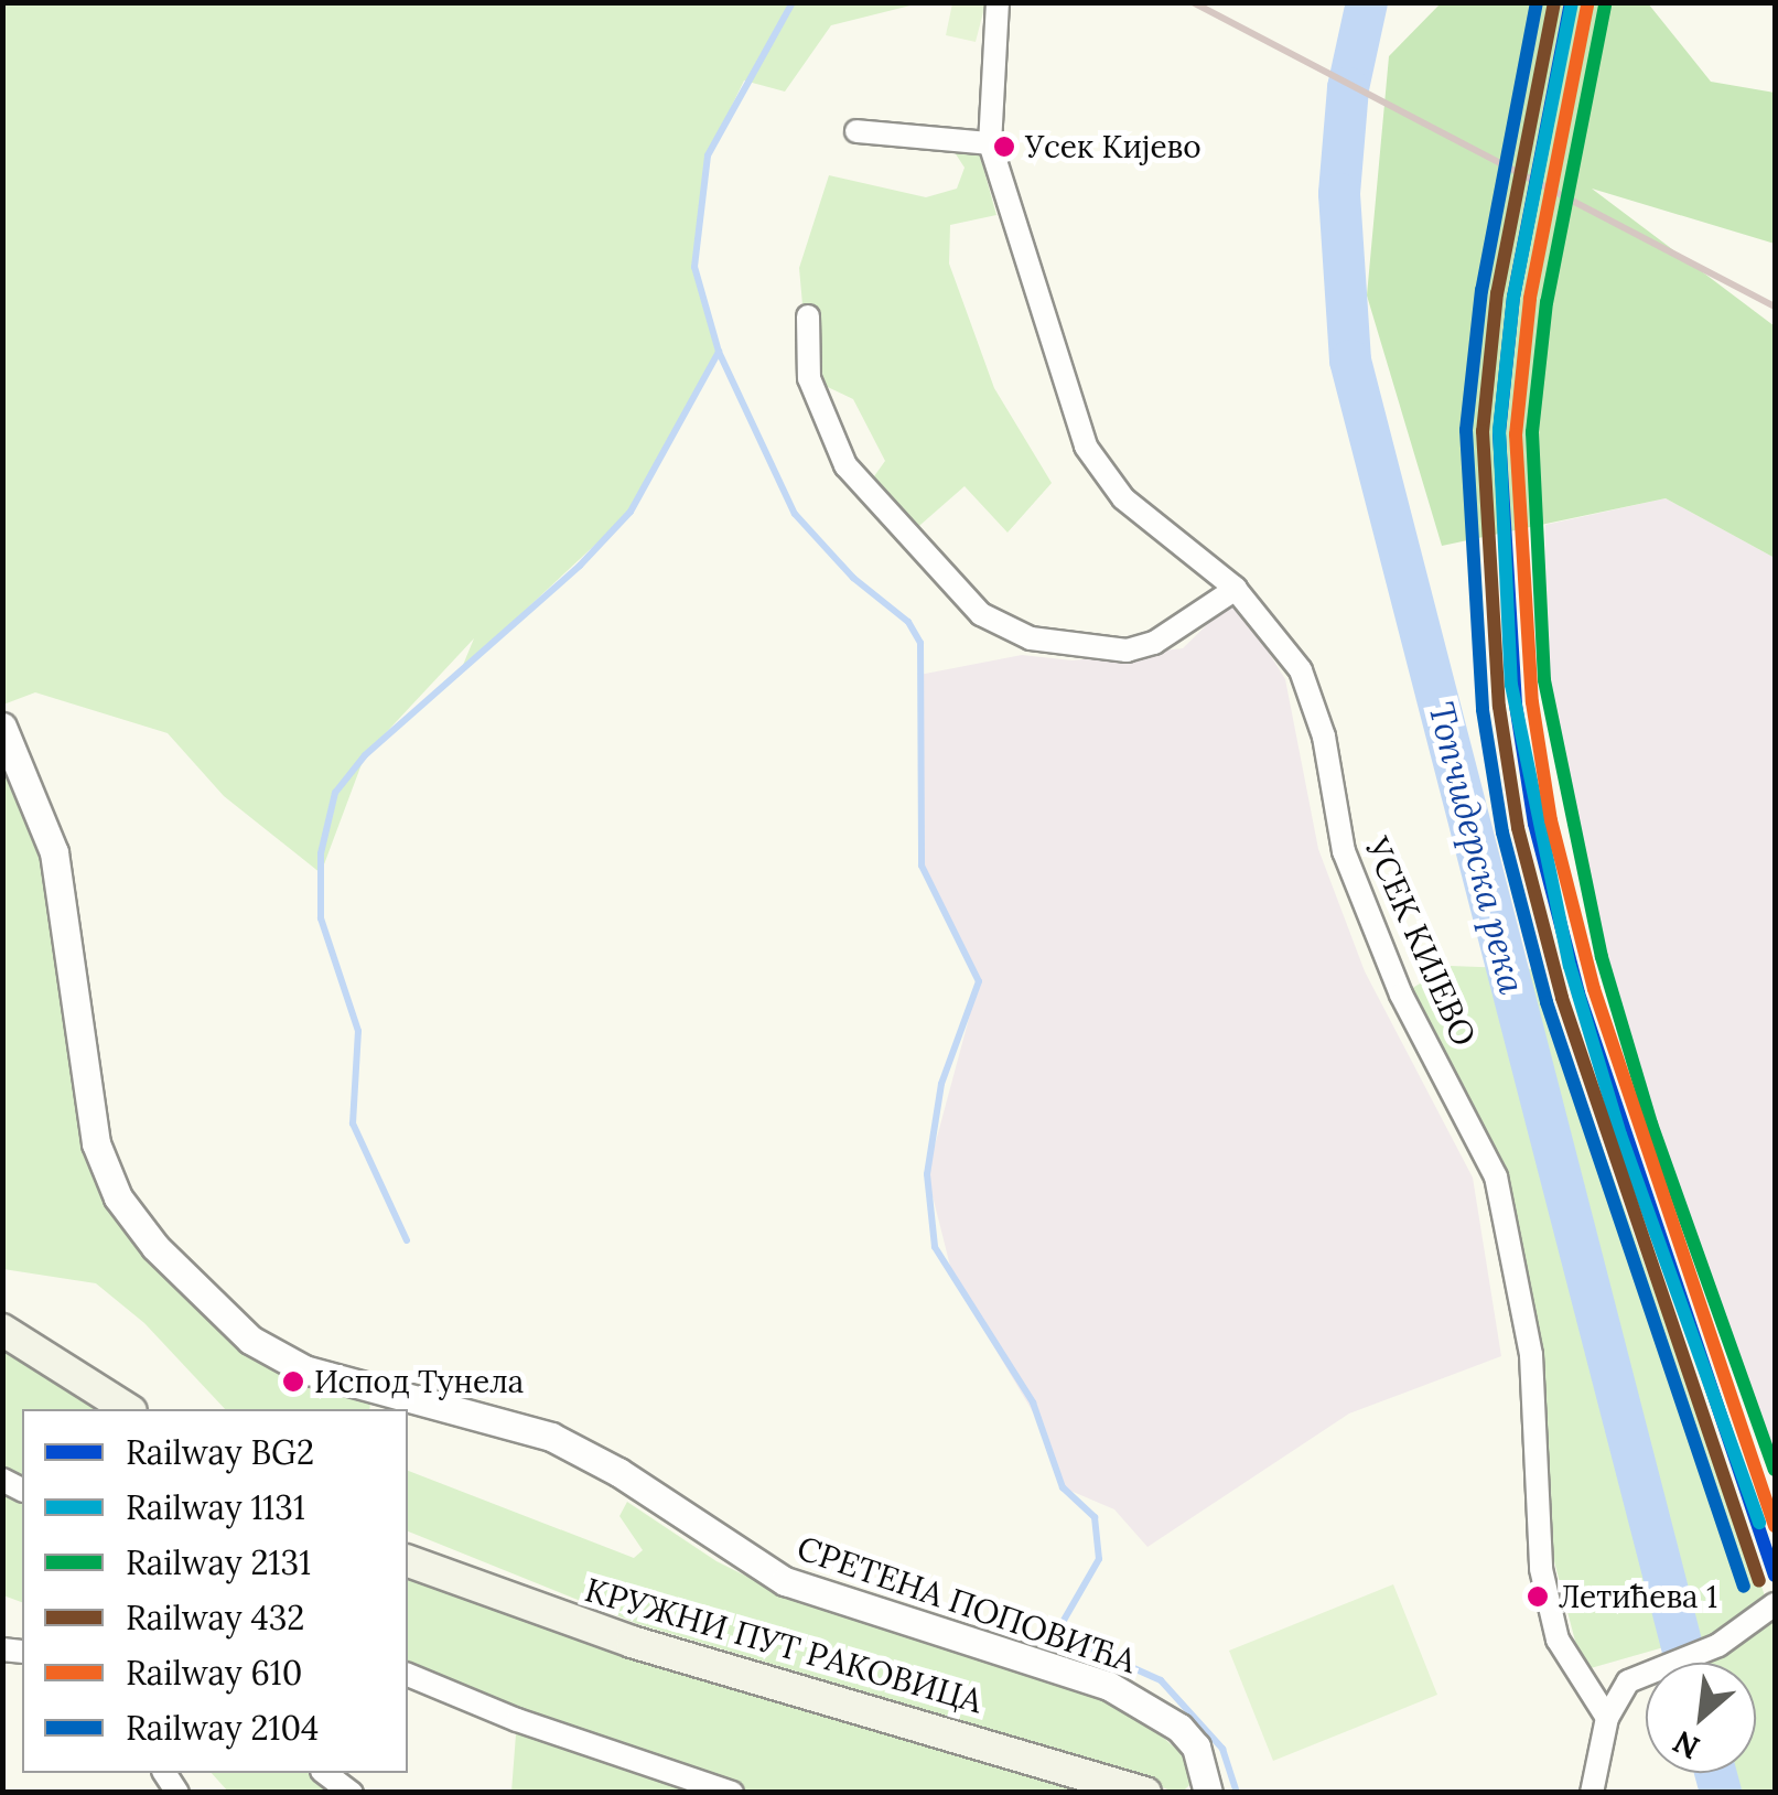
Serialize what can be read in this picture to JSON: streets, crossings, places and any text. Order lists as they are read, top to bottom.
{
  "streets": {
    "main road": ["КРУЖНИ ПУТ РАКОВИЦА"],
    "street": ["УСЕК КИЈЕВО", "СРЕТЕНА ПОПОВИЋА"]
  },
  "water": ["Топчидерска река"],
  "places": ["Усек Кијево", "Испод Тунела", "Летићева 1"],
  "lines": [
    "rail line BG2",
    "rail line 1131",
    "rail line 432",
    "rail line 2104",
    "rail line 2131",
    "rail line 610"
  ],
  "legend": [
    "Railway BG2",
    "Railway 1131",
    "Railway 2131",
    "Railway 432",
    "Railway 610",
    "Railway 2104"
  ],
  "north": "bottom left"
}
